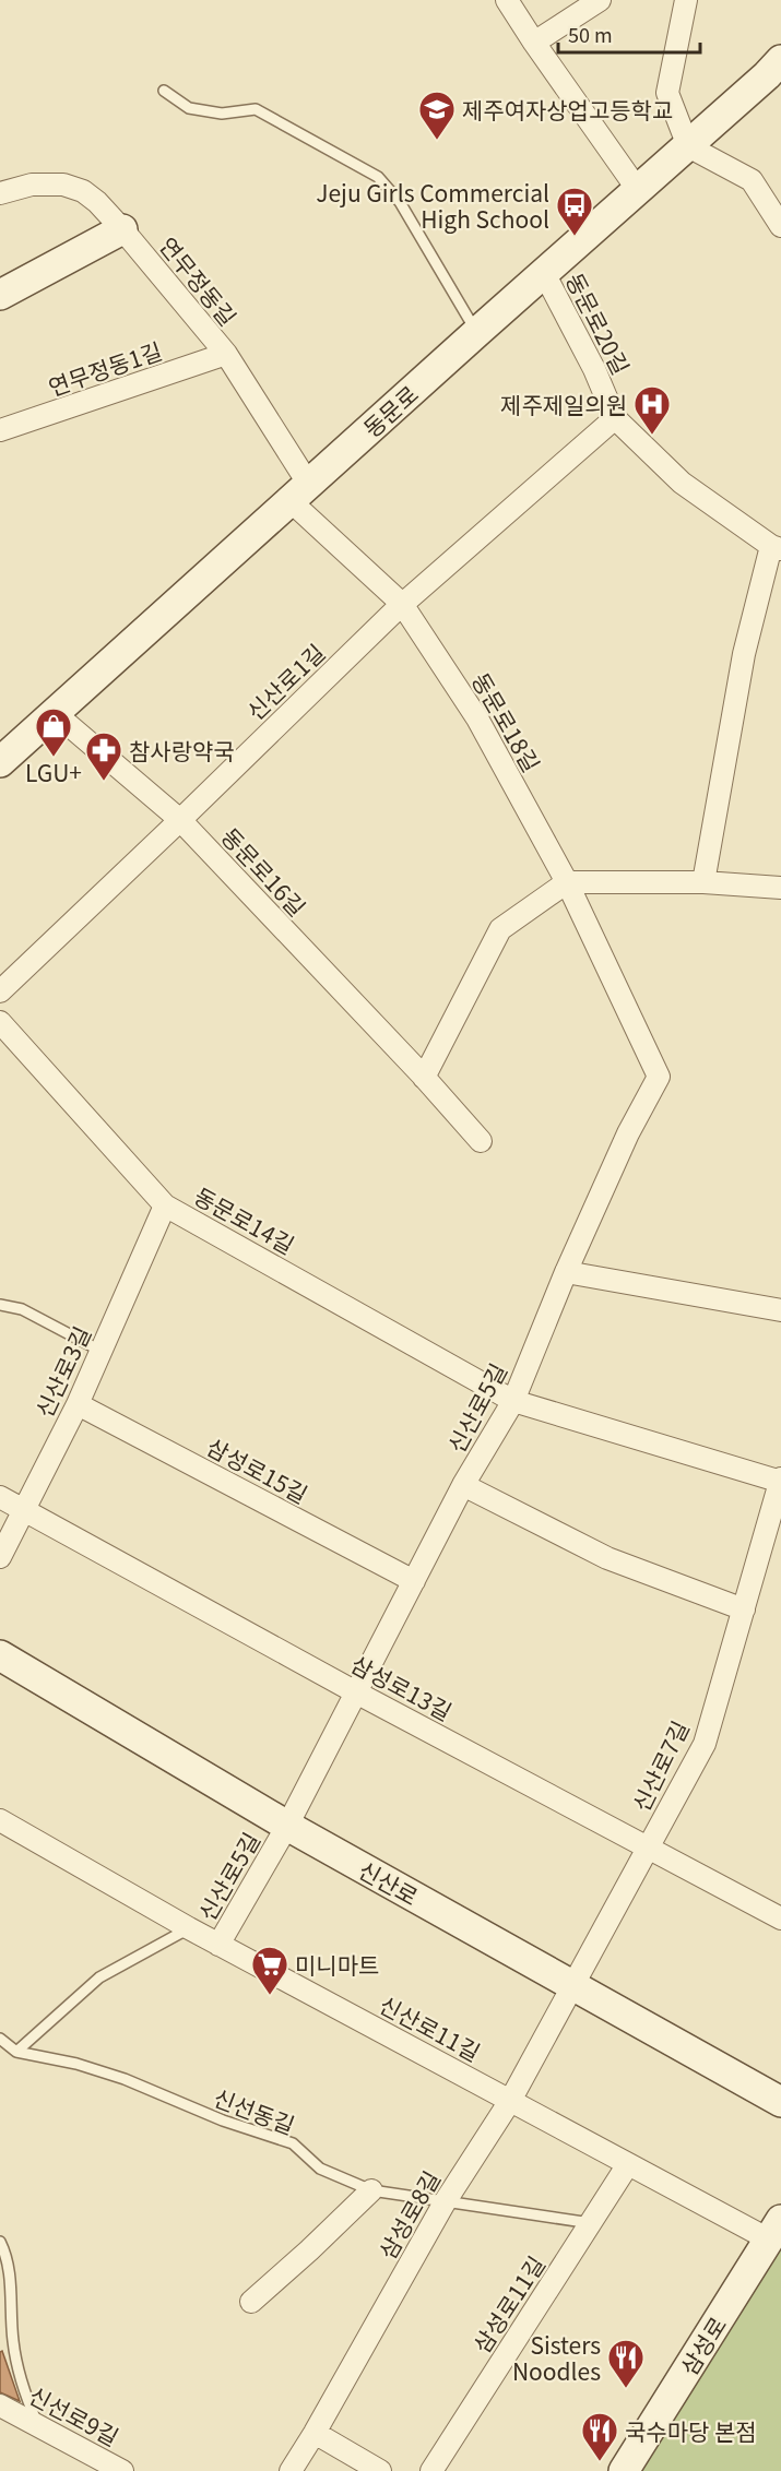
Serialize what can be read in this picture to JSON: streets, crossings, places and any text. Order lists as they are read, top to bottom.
{
  "streets": {
    "main road": ["동문로", "신산로", "삼성로"],
    "street": [
      "연무정동길",
      "동문로20길",
      "연무정동1길",
      "신산로1길",
      "동문로18길",
      "동문로16길",
      "동문로14길",
      "신산로3길",
      "신산로5길",
      "삼성로15길",
      "삼성로13길",
      "신산로7길",
      "신산로11길",
      "삼성로8길",
      "삼성로11길",
      "신선로9길"
    ],
    "lane": ["신선동길"]
  },
  "crossings": [
    ["연무정동길", "연무정동1길"],
    ["연무정동길", "동문로"],
    ["연무정동길", "동문로18길"],
    ["동문로20길", "동문로"],
    ["동문로20길", "신산로1길"],
    ["동문로", "동문로18길"],
    ["동문로", "동문로16길"],
    ["신산로1길", "동문로18길"],
    ["신산로1길", "동문로16길"],
    ["동문로18길", "신산로5길"],
    ["동문로14길", "신산로3길"],
    ["동문로14길", "신산로5길"],
    ["동문로14길", "신산로7길"],
    ["신산로3길", "삼성로15길"],
    ["신산로3길", "삼성로13길"],
    ["신산로5길", "삼성로15길"],
    ["신산로5길", "삼성로13길"],
    ["신산로5길", "신산로"],
    ["신산로5길", "신산로11길"],
    ["삼성로13길", "신산로7길"],
    ["신산로7길", "신산로"],
    ["신산로7길", "삼성로8길"],
    ["신산로", "삼성로8길"],
    ["신산로11길", "삼성로8길"],
    ["신산로11길", "삼성로11길"],
    ["신산로11길", "삼성로"],
    ["신선동길", "삼성로8길"],
    ["신선동길", "삼성로11길"]
  ],
  "places": {
    "school or university": ["제주여자상업고등학교"],
    "bus stop": ["Jeju Girls Commercial High School"],
    "hospital": ["제주제일의원"],
    "shop": ["LGU+"],
    "pharmacy": ["참사랑약국"],
    "supermarket": ["미니마트"],
    "restaurant": ["Sisters Noodles", "국수마당 본점"]
  },
  "scale_bar": "50 m"
}
